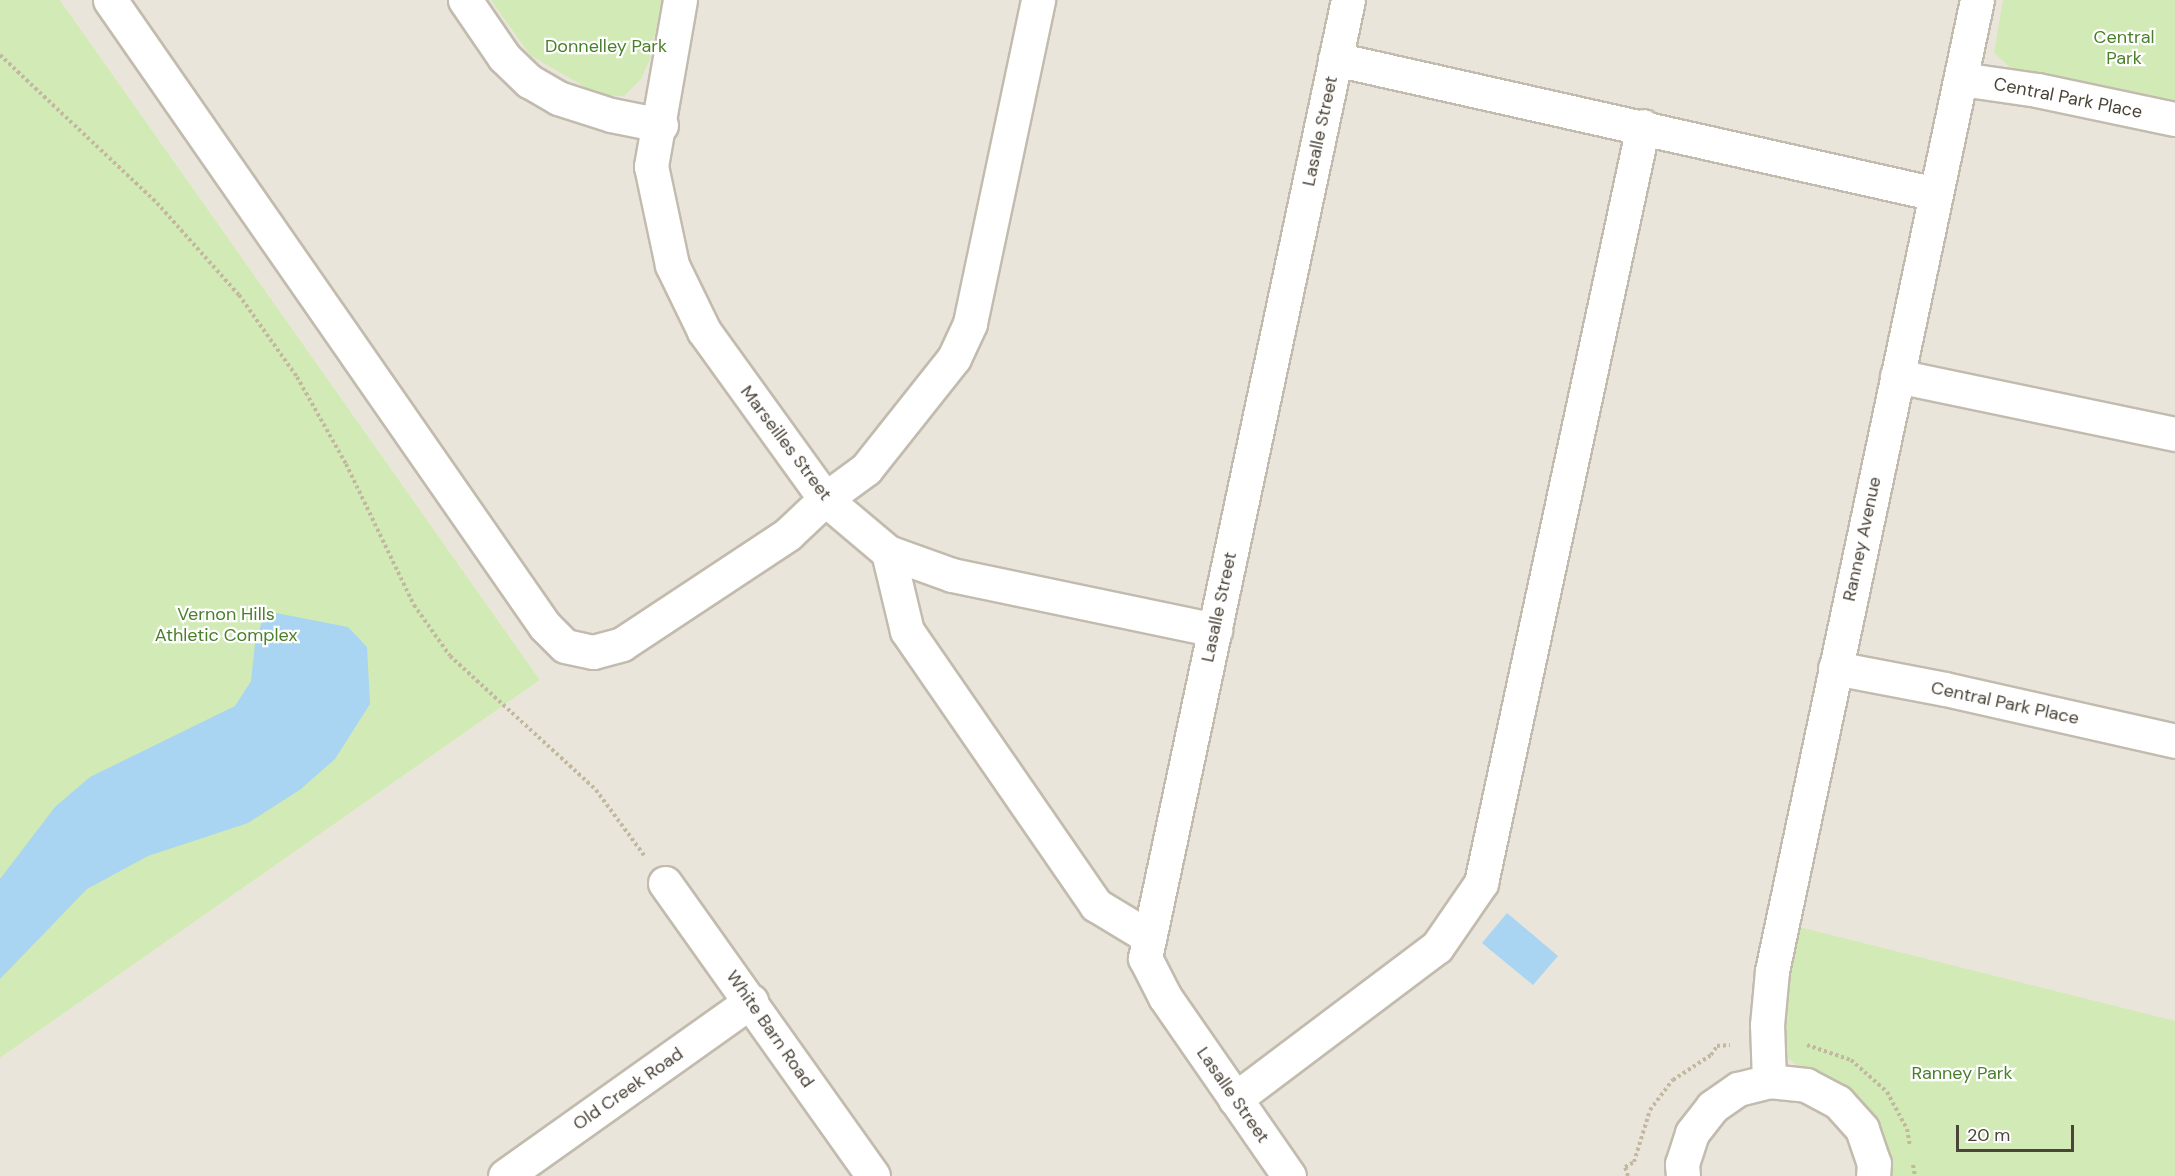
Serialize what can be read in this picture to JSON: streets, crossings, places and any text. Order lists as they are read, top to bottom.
{
  "streets": {
    "street": [
      "Central Park Place",
      "Lasalle Street",
      "Marseilles Street",
      "Ranney Avenue",
      "White Barn Road",
      "Old Creek Road"
    ]
  },
  "crossings": [
    ["Central Park Place", "Ranney Avenue"],
    ["White Barn Road", "Old Creek Road"]
  ],
  "parks": [
    "Central Park",
    "Donnelley Park",
    "Vernon Hills Athletic Complex",
    "Ranney Park"
  ],
  "scale_bar": "20 m"
}
